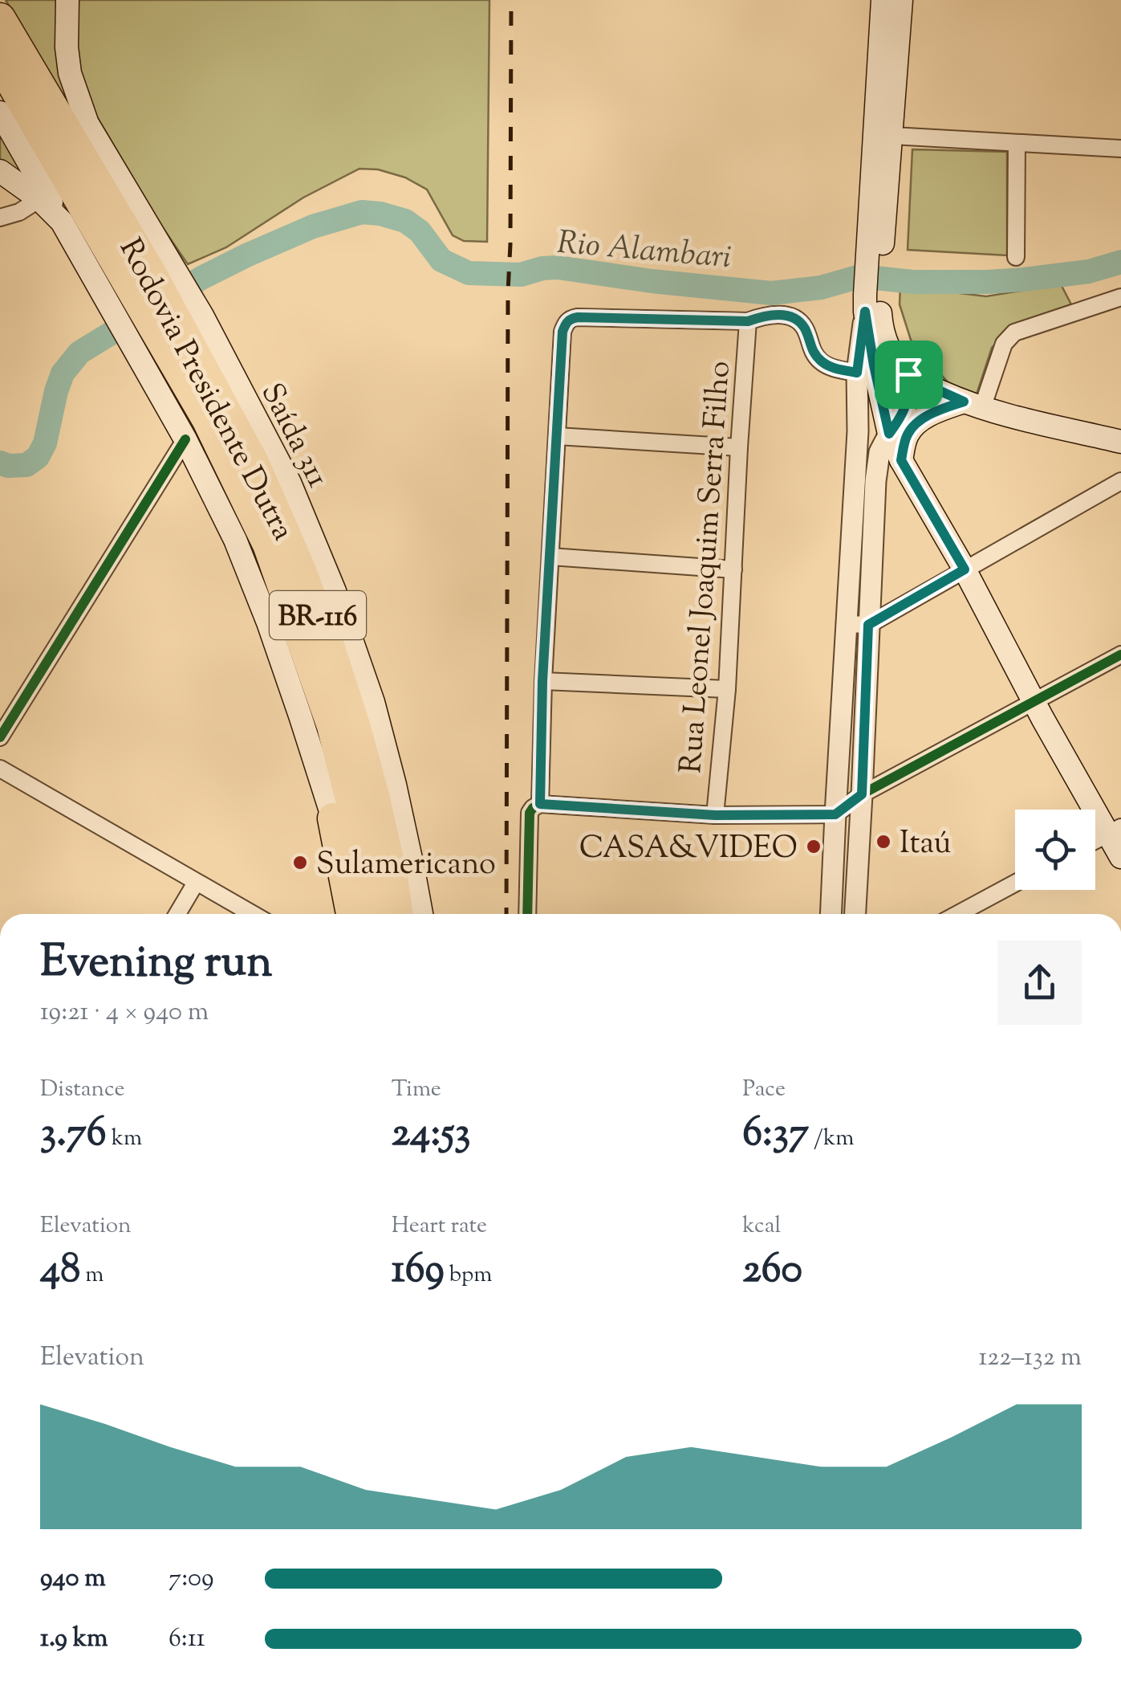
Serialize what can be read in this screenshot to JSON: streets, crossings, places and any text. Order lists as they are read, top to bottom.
{
  "streets": {
    "highway": ["Rodovia Presidente Dutra", "BR-116"],
    "main road": ["Saída 311"],
    "street": ["Rua Leonel Joaquim Serra Filho"]
  },
  "crossings": [
    ["Rodovia Presidente Dutra", "Saída 311"]
  ],
  "water": ["Rio Alambari"],
  "places": ["Itaú", "CASA&VIDEO", "Sulamericano"],
  "page": {
    "heading": ["Evening run", "19:21 · 4 × 940 m"],
    "stats": [
      ["Distance", "3.76 km"],
      ["Time", "24:53"],
      ["Pace", "6:37 /km"],
      ["Elevation", "48 m"],
      ["Heart rate", "169 bpm"],
      ["kcal", "260"]
    ],
    "chart": ["Elevation", "122–132 m"],
    "list": [
      {
        "name": "940 m",
        "note": "7:09"
      },
      {
        "name": "1.9 km",
        "note": "6:11"
      }
    ]
  }
}
